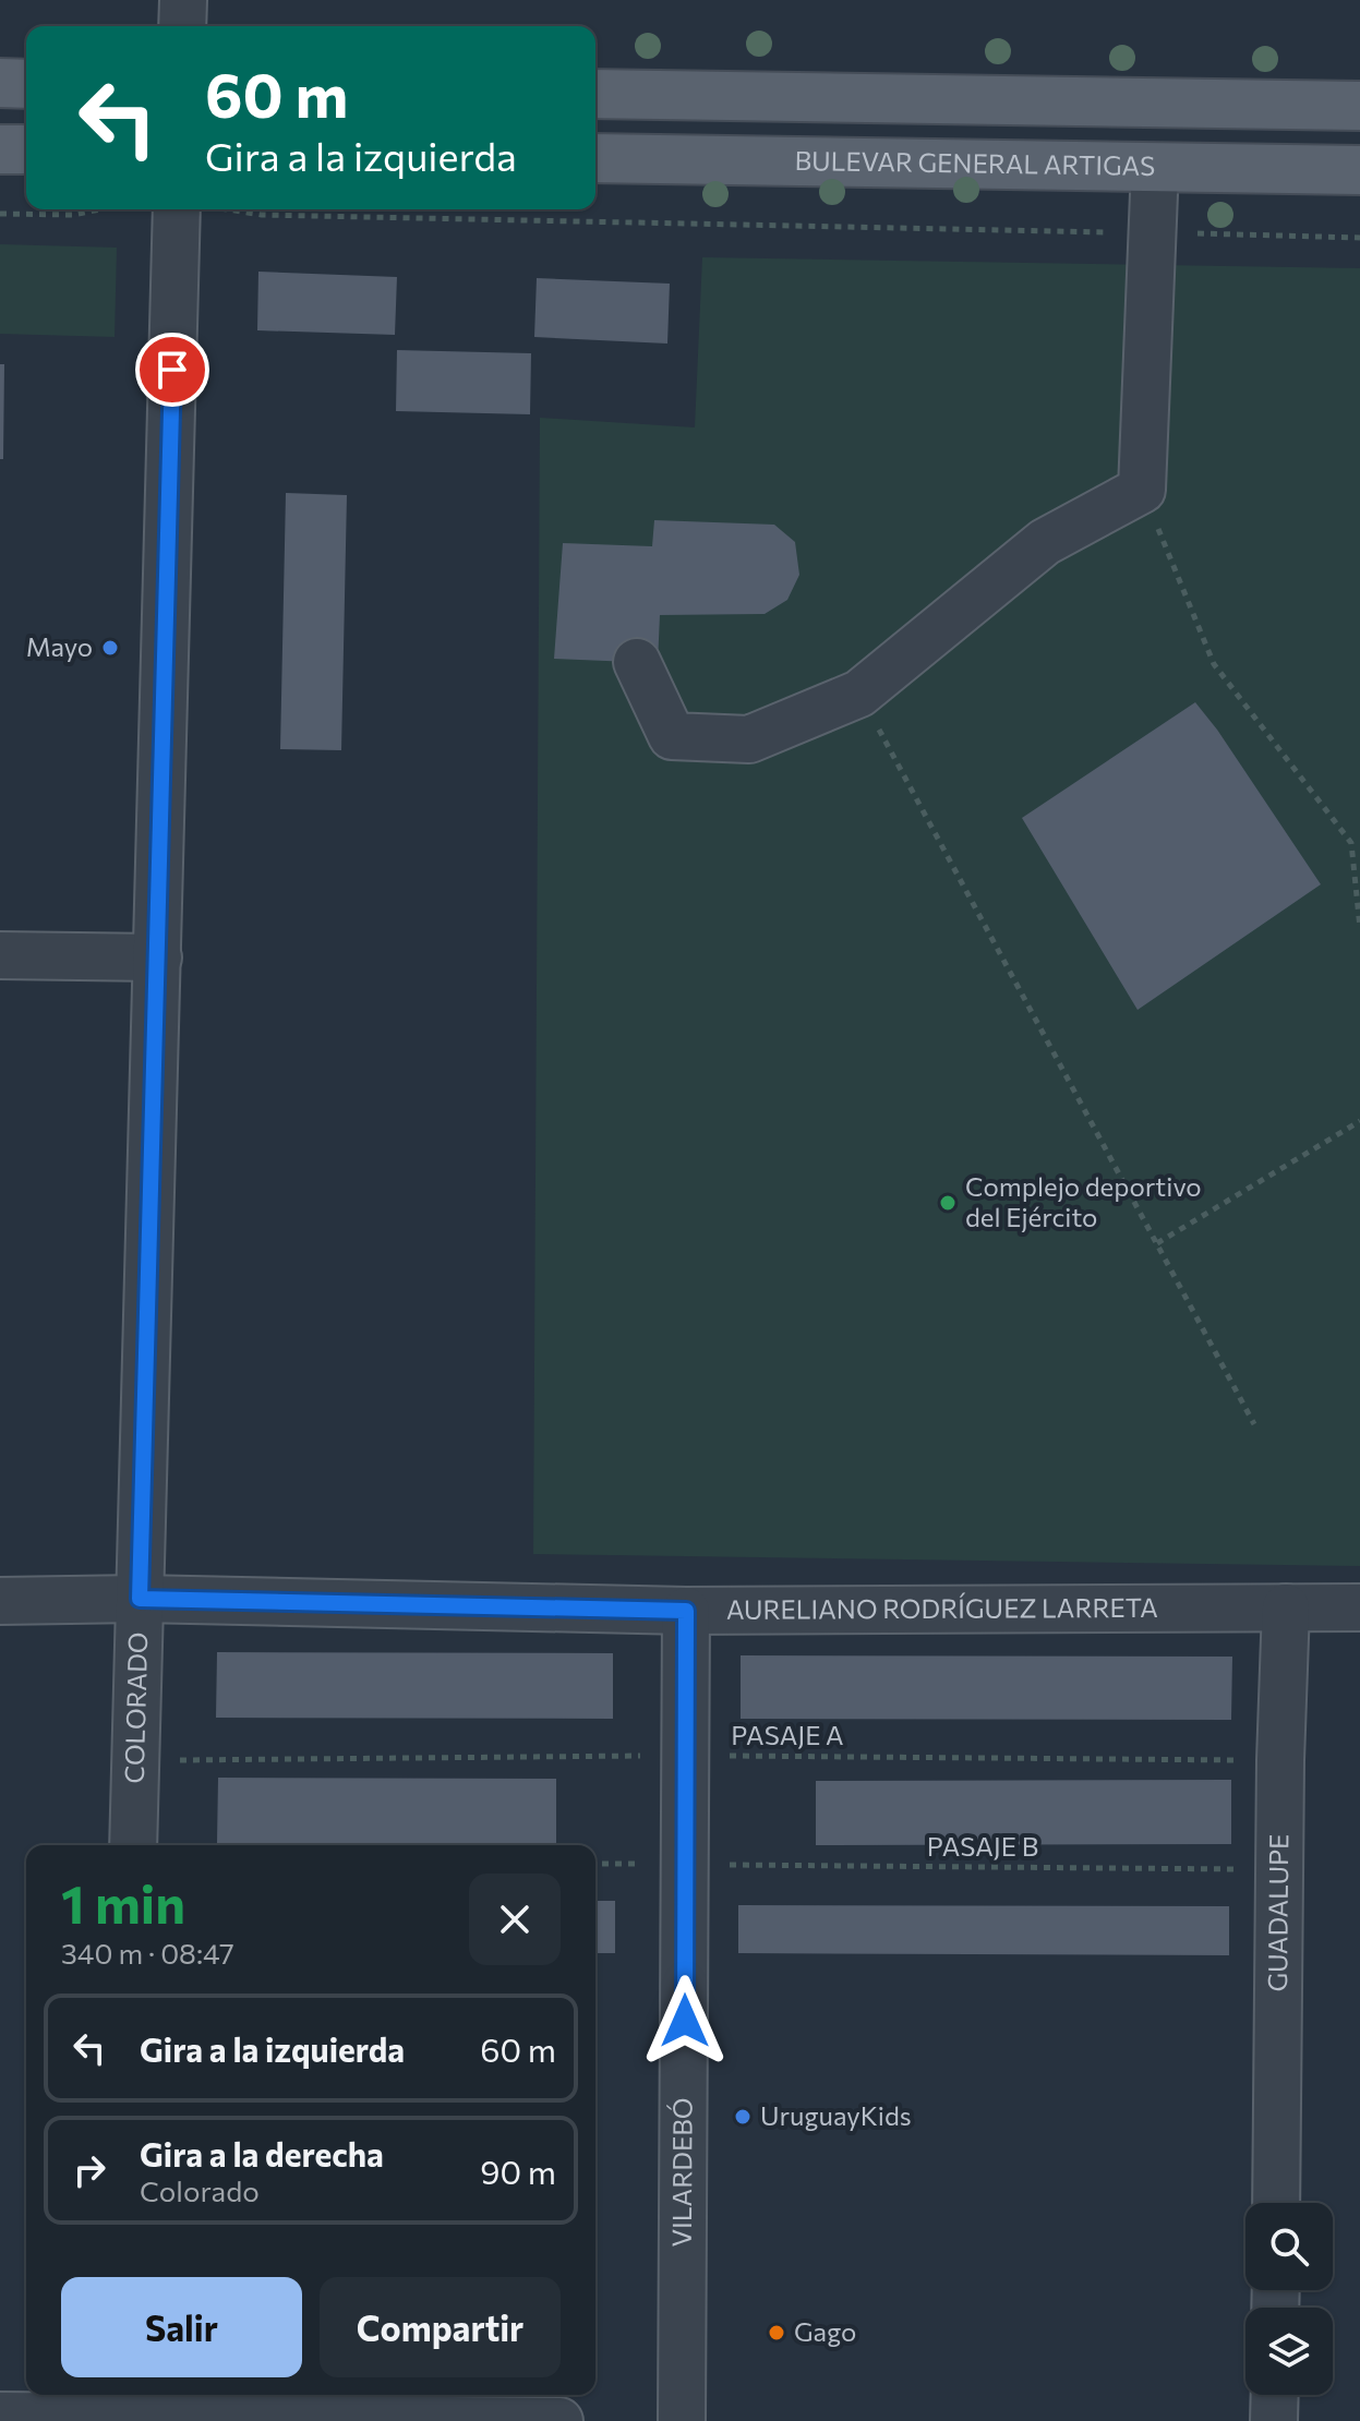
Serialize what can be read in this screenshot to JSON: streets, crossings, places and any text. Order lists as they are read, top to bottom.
{
  "streets": {
    "main road": ["BULEVAR GENERAL ARTIGAS"],
    "street": [
      "AURELIANO RODRÍGUEZ LARRETA",
      "COLORADO",
      "GUADALUPE",
      "VILARDEBÓ"
    ],
    "path": ["PASAJE A", "PASAJE B"]
  },
  "crossings": [
    ["AURELIANO RODRÍGUEZ LARRETA", "COLORADO"],
    ["AURELIANO RODRÍGUEZ LARRETA", "GUADALUPE"],
    ["AURELIANO RODRÍGUEZ LARRETA", "VILARDEBÓ"],
    ["COLORADO", "PASAJE A"],
    ["PASAJE A", "GUADALUPE"],
    ["PASAJE A", "VILARDEBÓ"],
    ["PASAJE B", "GUADALUPE"],
    ["PASAJE B", "VILARDEBÓ"]
  ],
  "places": [
    "Mayo",
    "Complejo deportivo del Ejército",
    "UruguayKids",
    "Gago"
  ],
  "page": {
    "turn": ["60 m", "Gira a la izquierda"],
    "heading": ["1 min", "340 m · 08:47"],
    "list": [
      {
        "name": "Gira a la izquierda",
        "value": "60 m"
      },
      {
        "name": "Gira a la derecha",
        "note": "Colorado",
        "value": "90 m"
      }
    ],
    "buttons": ["Salir", "Compartir"]
  }
}
